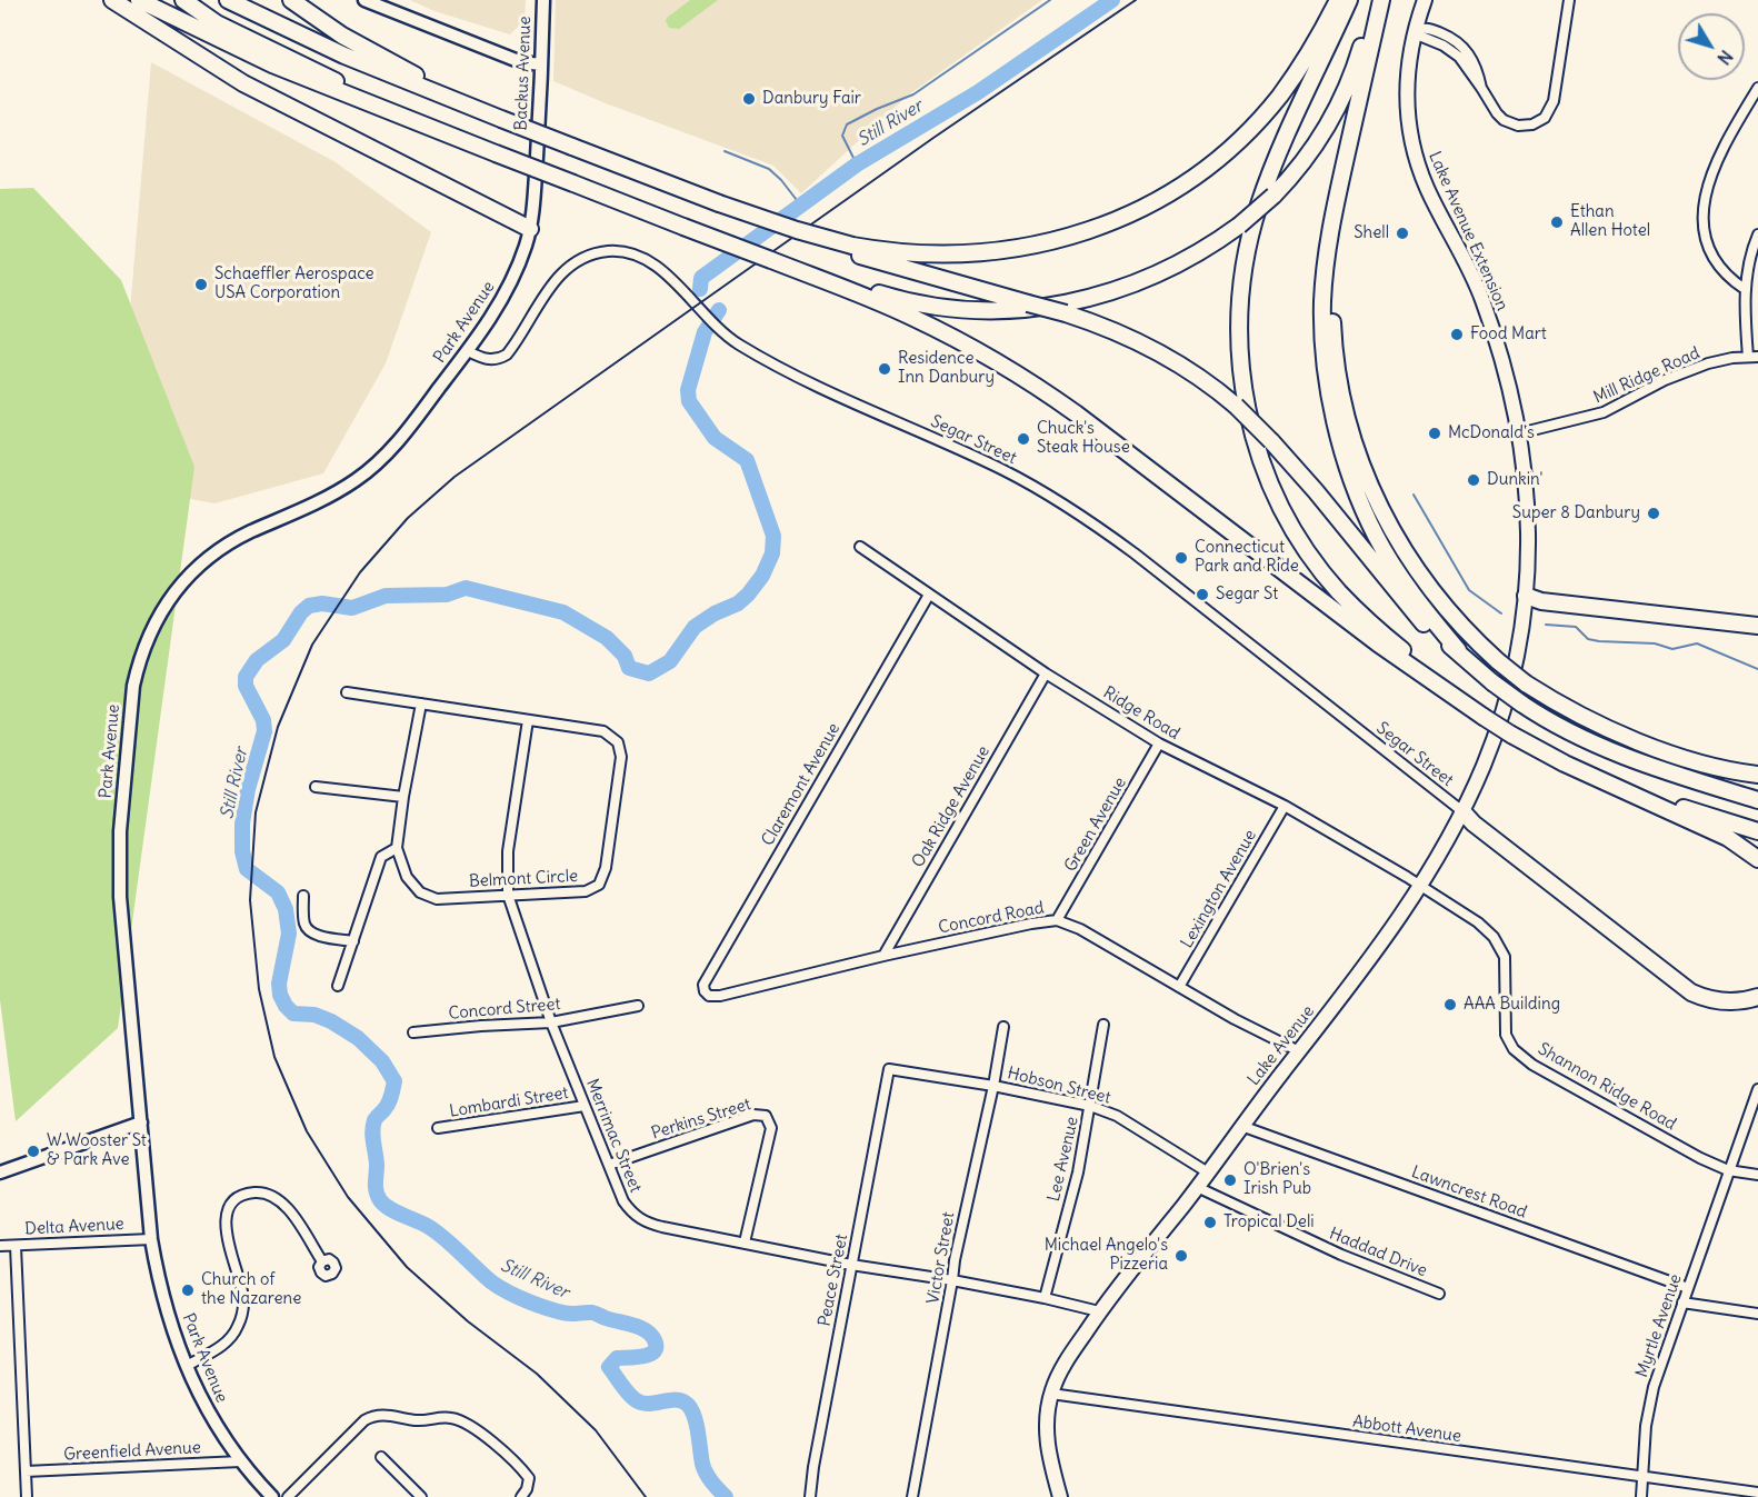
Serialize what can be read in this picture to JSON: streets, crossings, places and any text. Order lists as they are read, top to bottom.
{
  "streets": {
    "main road": [
      "Backus Avenue",
      "Lake Avenue Extension",
      "Park Avenue",
      "Lake Avenue"
    ],
    "street": [
      "Mill Ridge Road",
      "Segar Street",
      "Ridge Road",
      "Claremont Avenue",
      "Oak Ridge Avenue",
      "Green Avenue",
      "Belmont Circle",
      "Lexington Avenue",
      "Concord Road",
      "Concord Street",
      "Hobson Street",
      "Shannon Ridge Road",
      "Lombardi Street",
      "Perkins Street",
      "Merrimac Street",
      "Lee Avenue",
      "Lawncrest Road",
      "Delta Avenue",
      "Haddad Drive",
      "Victor Street",
      "Peace Street",
      "Myrtle Avenue",
      "Abbott Avenue",
      "Greenfield Avenue"
    ]
  },
  "crossings": [
    ["Backus Avenue", "Park Avenue"],
    ["Lake Avenue Extension", "Mill Ridge Road"],
    ["Lake Avenue Extension", "Lake Avenue"],
    ["Park Avenue", "Segar Street"],
    ["Park Avenue", "Delta Avenue"],
    ["Park Avenue", "Greenfield Avenue"],
    ["Segar Street", "Lake Avenue"],
    ["Ridge Road", "Claremont Avenue"],
    ["Ridge Road", "Oak Ridge Avenue"],
    ["Ridge Road", "Green Avenue"],
    ["Ridge Road", "Lexington Avenue"],
    ["Ridge Road", "Lake Avenue"],
    ["Ridge Road", "Shannon Ridge Road"],
    ["Claremont Avenue", "Concord Road"],
    ["Oak Ridge Avenue", "Concord Road"],
    ["Green Avenue", "Concord Road"],
    ["Belmont Circle", "Merrimac Street"],
    ["Lexington Avenue", "Concord Road"],
    ["Concord Road", "Lake Avenue"],
    ["Concord Street", "Merrimac Street"],
    ["Lake Avenue", "Hobson Street"],
    ["Lake Avenue", "Shannon Ridge Road"],
    ["Lake Avenue", "Merrimac Street"],
    ["Lake Avenue", "Lawncrest Road"],
    ["Lake Avenue", "Haddad Drive"],
    ["Lake Avenue", "Abbott Avenue"],
    ["Hobson Street", "Lee Avenue"],
    ["Hobson Street", "Victor Street"],
    ["Hobson Street", "Peace Street"],
    ["Shannon Ridge Road", "Myrtle Avenue"],
    ["Lombardi Street", "Merrimac Street"],
    ["Perkins Street", "Merrimac Street"],
    ["Merrimac Street", "Lee Avenue"],
    ["Merrimac Street", "Victor Street"],
    ["Merrimac Street", "Peace Street"],
    ["Lawncrest Road", "Myrtle Avenue"],
    ["Myrtle Avenue", "Abbott Avenue"]
  ],
  "water": ["Still River"],
  "places": [
    "Danbury Fair",
    "Ethan Allen Hotel",
    "Shell",
    "Schaeffler Aerospace USA Corporation",
    "Food Mart",
    "Residence Inn Danbury",
    "McDonald's",
    "Chuck's Steak House",
    "Dunkin'",
    "Super 8 Danbury",
    "Connecticut Park and Ride",
    "Segar St",
    "AAA Building",
    "W Wooster St & Park Ave",
    "O'Brien's Irish Pub",
    "Tropical Deli",
    "Michael Angelo's Pizzeria",
    "Church of the Nazarene"
  ],
  "north": "bottom right"
}
